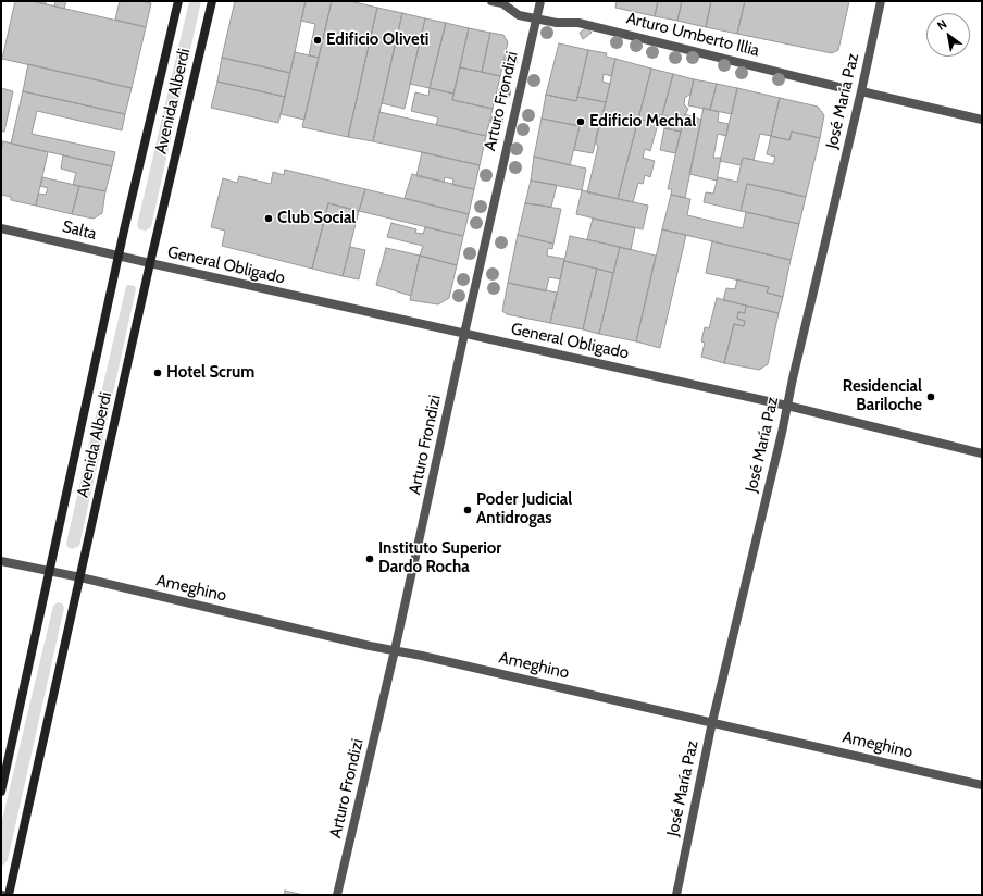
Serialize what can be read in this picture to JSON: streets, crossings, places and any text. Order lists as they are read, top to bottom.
{
  "streets": {
    "main road": ["Avenida Alberdi"],
    "street": [
      "Arturo Umberto Illia",
      "Arturo Frondizi",
      "José María Paz",
      "Salta",
      "General Obligado",
      "Ameghino"
    ]
  },
  "crossings": [
    ["Arturo Umberto Illia", "Arturo Frondizi"],
    ["Avenida Alberdi", "Salta"],
    ["Avenida Alberdi", "General Obligado"],
    ["Avenida Alberdi", "Ameghino"],
    ["Arturo Frondizi", "General Obligado"],
    ["Arturo Frondizi", "Ameghino"],
    ["José María Paz", "General Obligado"],
    ["José María Paz", "Ameghino"],
    ["Salta", "General Obligado"]
  ],
  "places": [
    "Edificio Oliveti",
    "Edificio Mechal",
    "Club Social",
    "Hotel Scrum",
    "Residencial Bariloche",
    "Poder Judicial Antidrogas",
    "Instituto Superior Dardo Rocha"
  ],
  "north": "top left"
}
